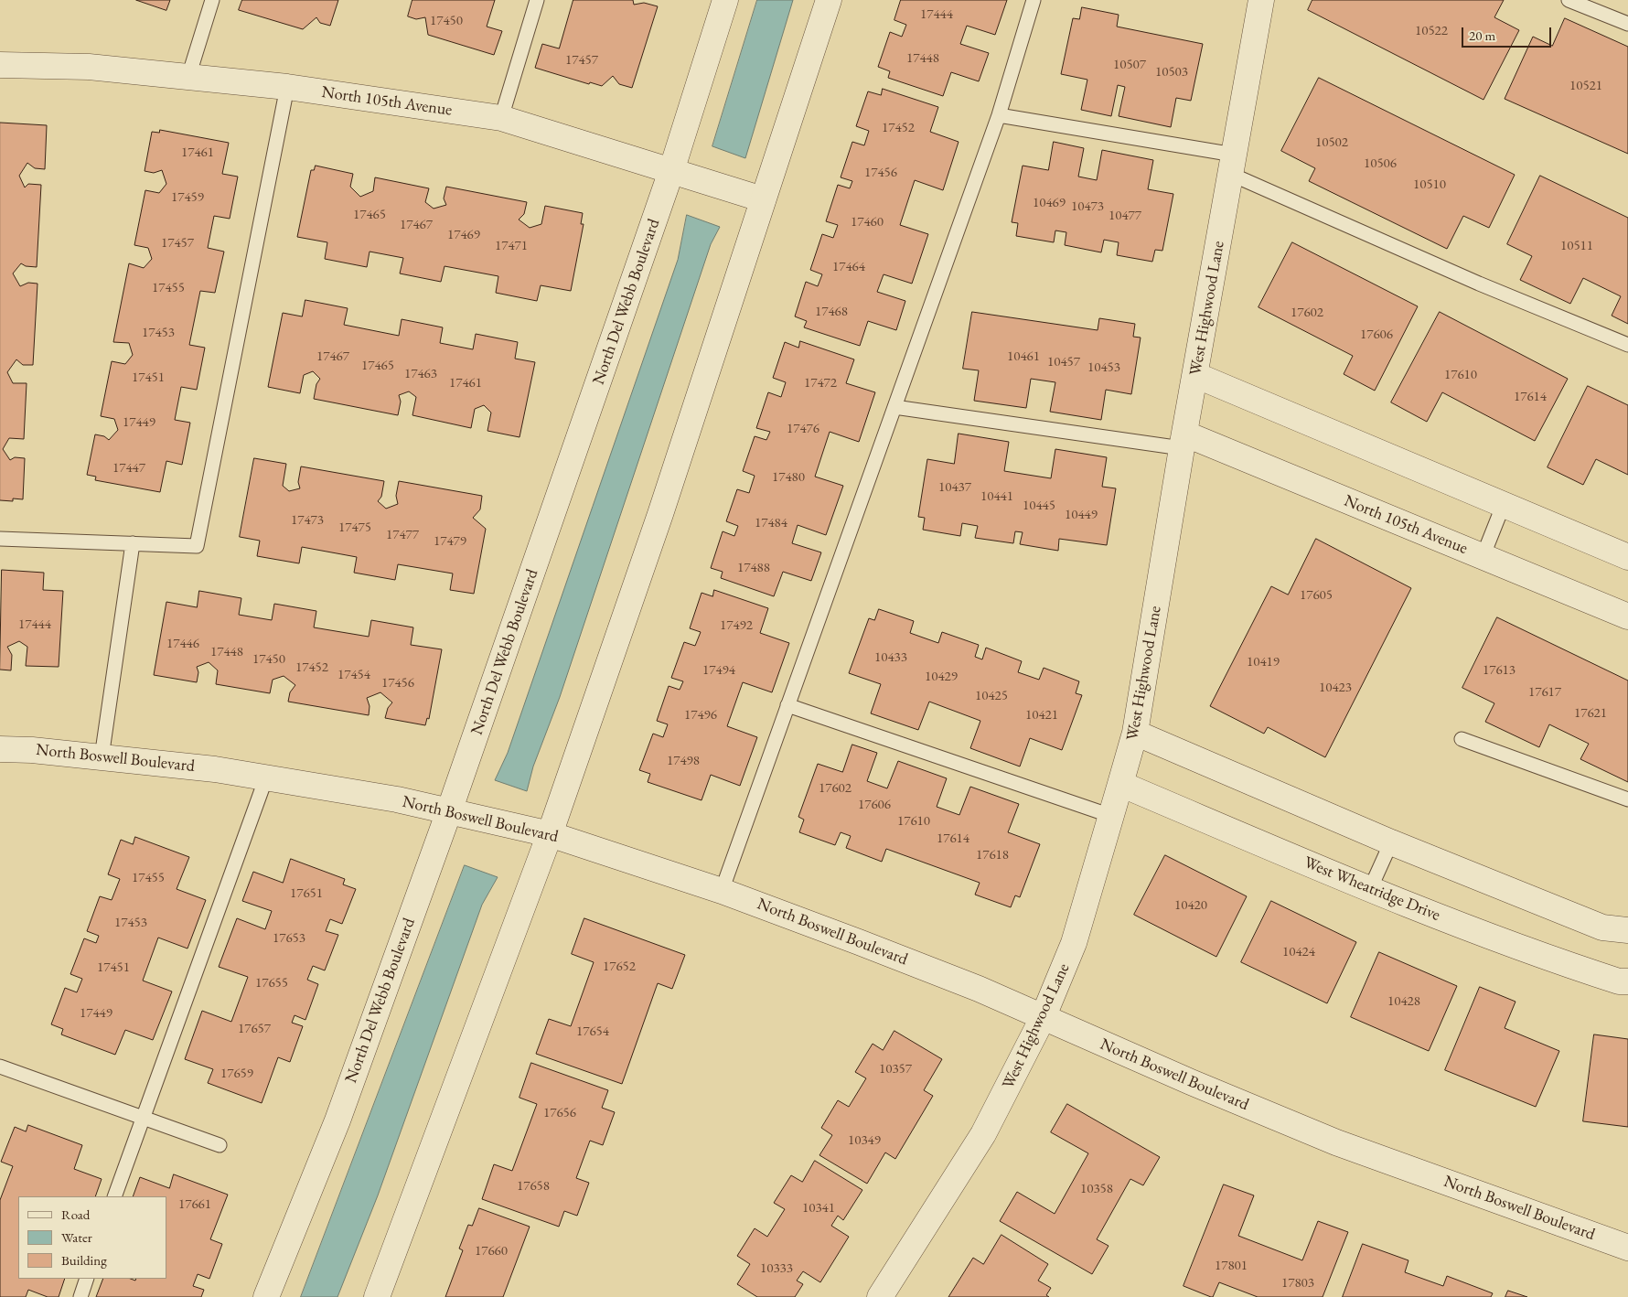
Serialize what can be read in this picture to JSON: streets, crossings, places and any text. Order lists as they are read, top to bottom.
{
  "streets": {
    "street": [
      "North 105th Avenue",
      "North Del Webb Boulevard",
      "West Highwood Lane",
      "North Boswell Boulevard",
      "West Wheatridge Drive"
    ]
  },
  "crossings": [
    ["North 105th Avenue", "North Del Webb Boulevard"],
    ["North 105th Avenue", "West Highwood Lane"],
    ["North Del Webb Boulevard", "North Boswell Boulevard"],
    ["West Highwood Lane", "North Boswell Boulevard"],
    ["West Highwood Lane", "West Wheatridge Drive"]
  ],
  "house_numbers": [
    "17444",
    "17450",
    "10522",
    "17448",
    "17457",
    "10507",
    "10503",
    "10521",
    "17452",
    "10502",
    "17461",
    "10506",
    "17456",
    "10510",
    "17459",
    "10469",
    "10473",
    "17465",
    "10477",
    "17460",
    "17467",
    "17469",
    "17457",
    "17471",
    "10511",
    "17464",
    "17455",
    "17468",
    "17602",
    "17453",
    "17606",
    "17467",
    "10461",
    "10457",
    "17465",
    "10453",
    "17463",
    "17610",
    "17451",
    "17461",
    "17472",
    "17614",
    "17449",
    "17476",
    "17447",
    "17480",
    "10437",
    "10441",
    "10445",
    "10449",
    "17473",
    "17484",
    "17475",
    "17477",
    "17479",
    "17488",
    "17605",
    "17444",
    "17492",
    "17446",
    "17448",
    "10433",
    "17450",
    "10419",
    "17452",
    "17494",
    "17613",
    "17454",
    "10429",
    "17456",
    "10423",
    "17617",
    "10425",
    "17621",
    "17496",
    "10421",
    "17498",
    "17602",
    "17606",
    "17610",
    "17614",
    "17618",
    "17455",
    "17651",
    "10420",
    "17453",
    "17653",
    "10424",
    "17652",
    "17451",
    "17655",
    "10428",
    "17449",
    "17657",
    "17654",
    "10357",
    "17659",
    "17656",
    "10349",
    "17658",
    "10358",
    "17661",
    "10341",
    "17660",
    "17801",
    "10333",
    "17803"
  ],
  "legend": ["Road", "Water", "Building"],
  "scale_bar": "20 m"
}
